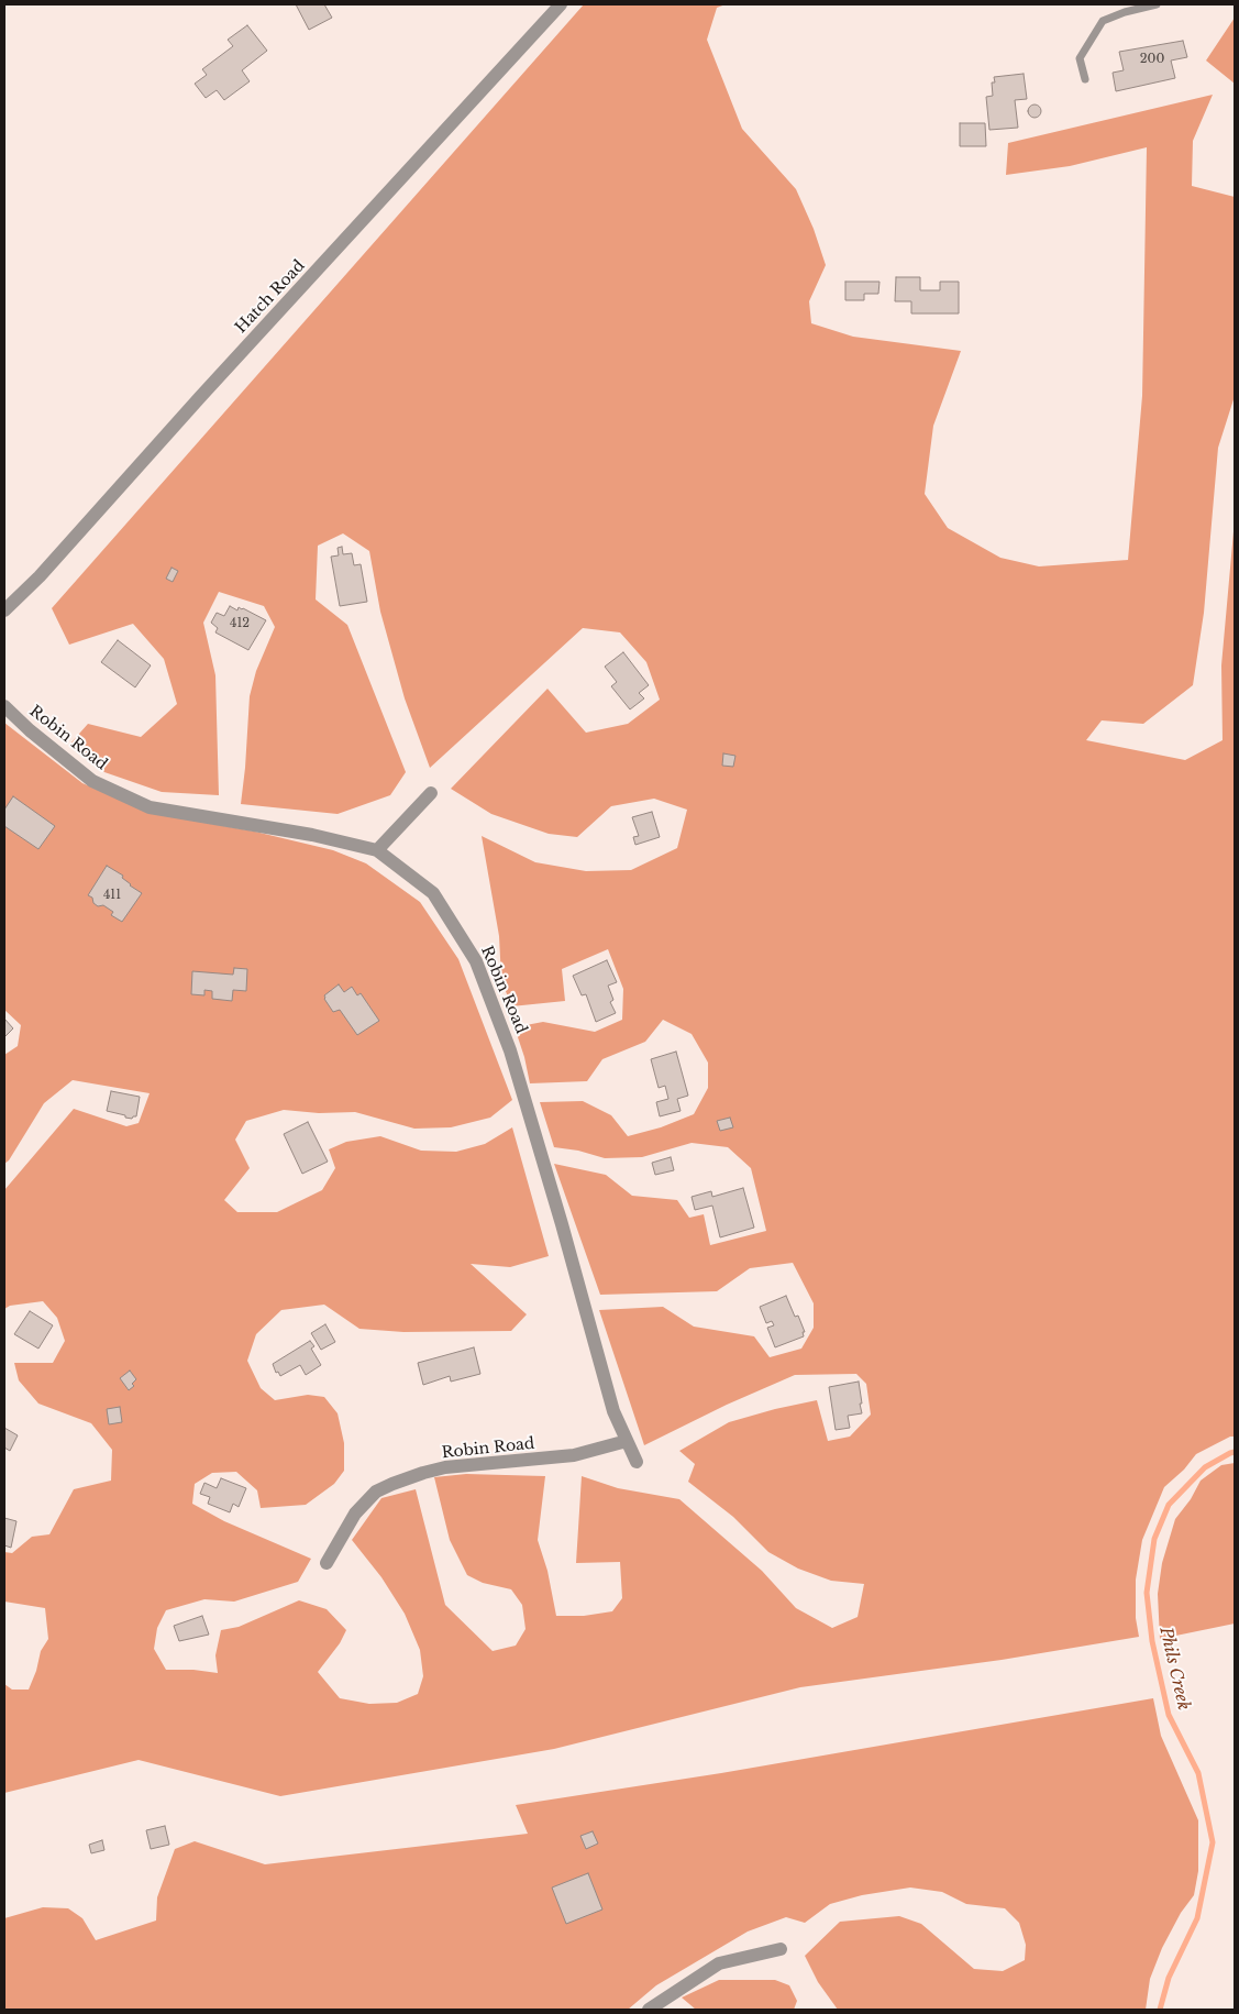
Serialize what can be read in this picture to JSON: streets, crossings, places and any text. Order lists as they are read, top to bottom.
{
  "streets": {
    "street": ["Hatch Road", "Robin Road"]
  },
  "water": ["Phils Creek"],
  "house_numbers": ["200", "412", "411"]
}
